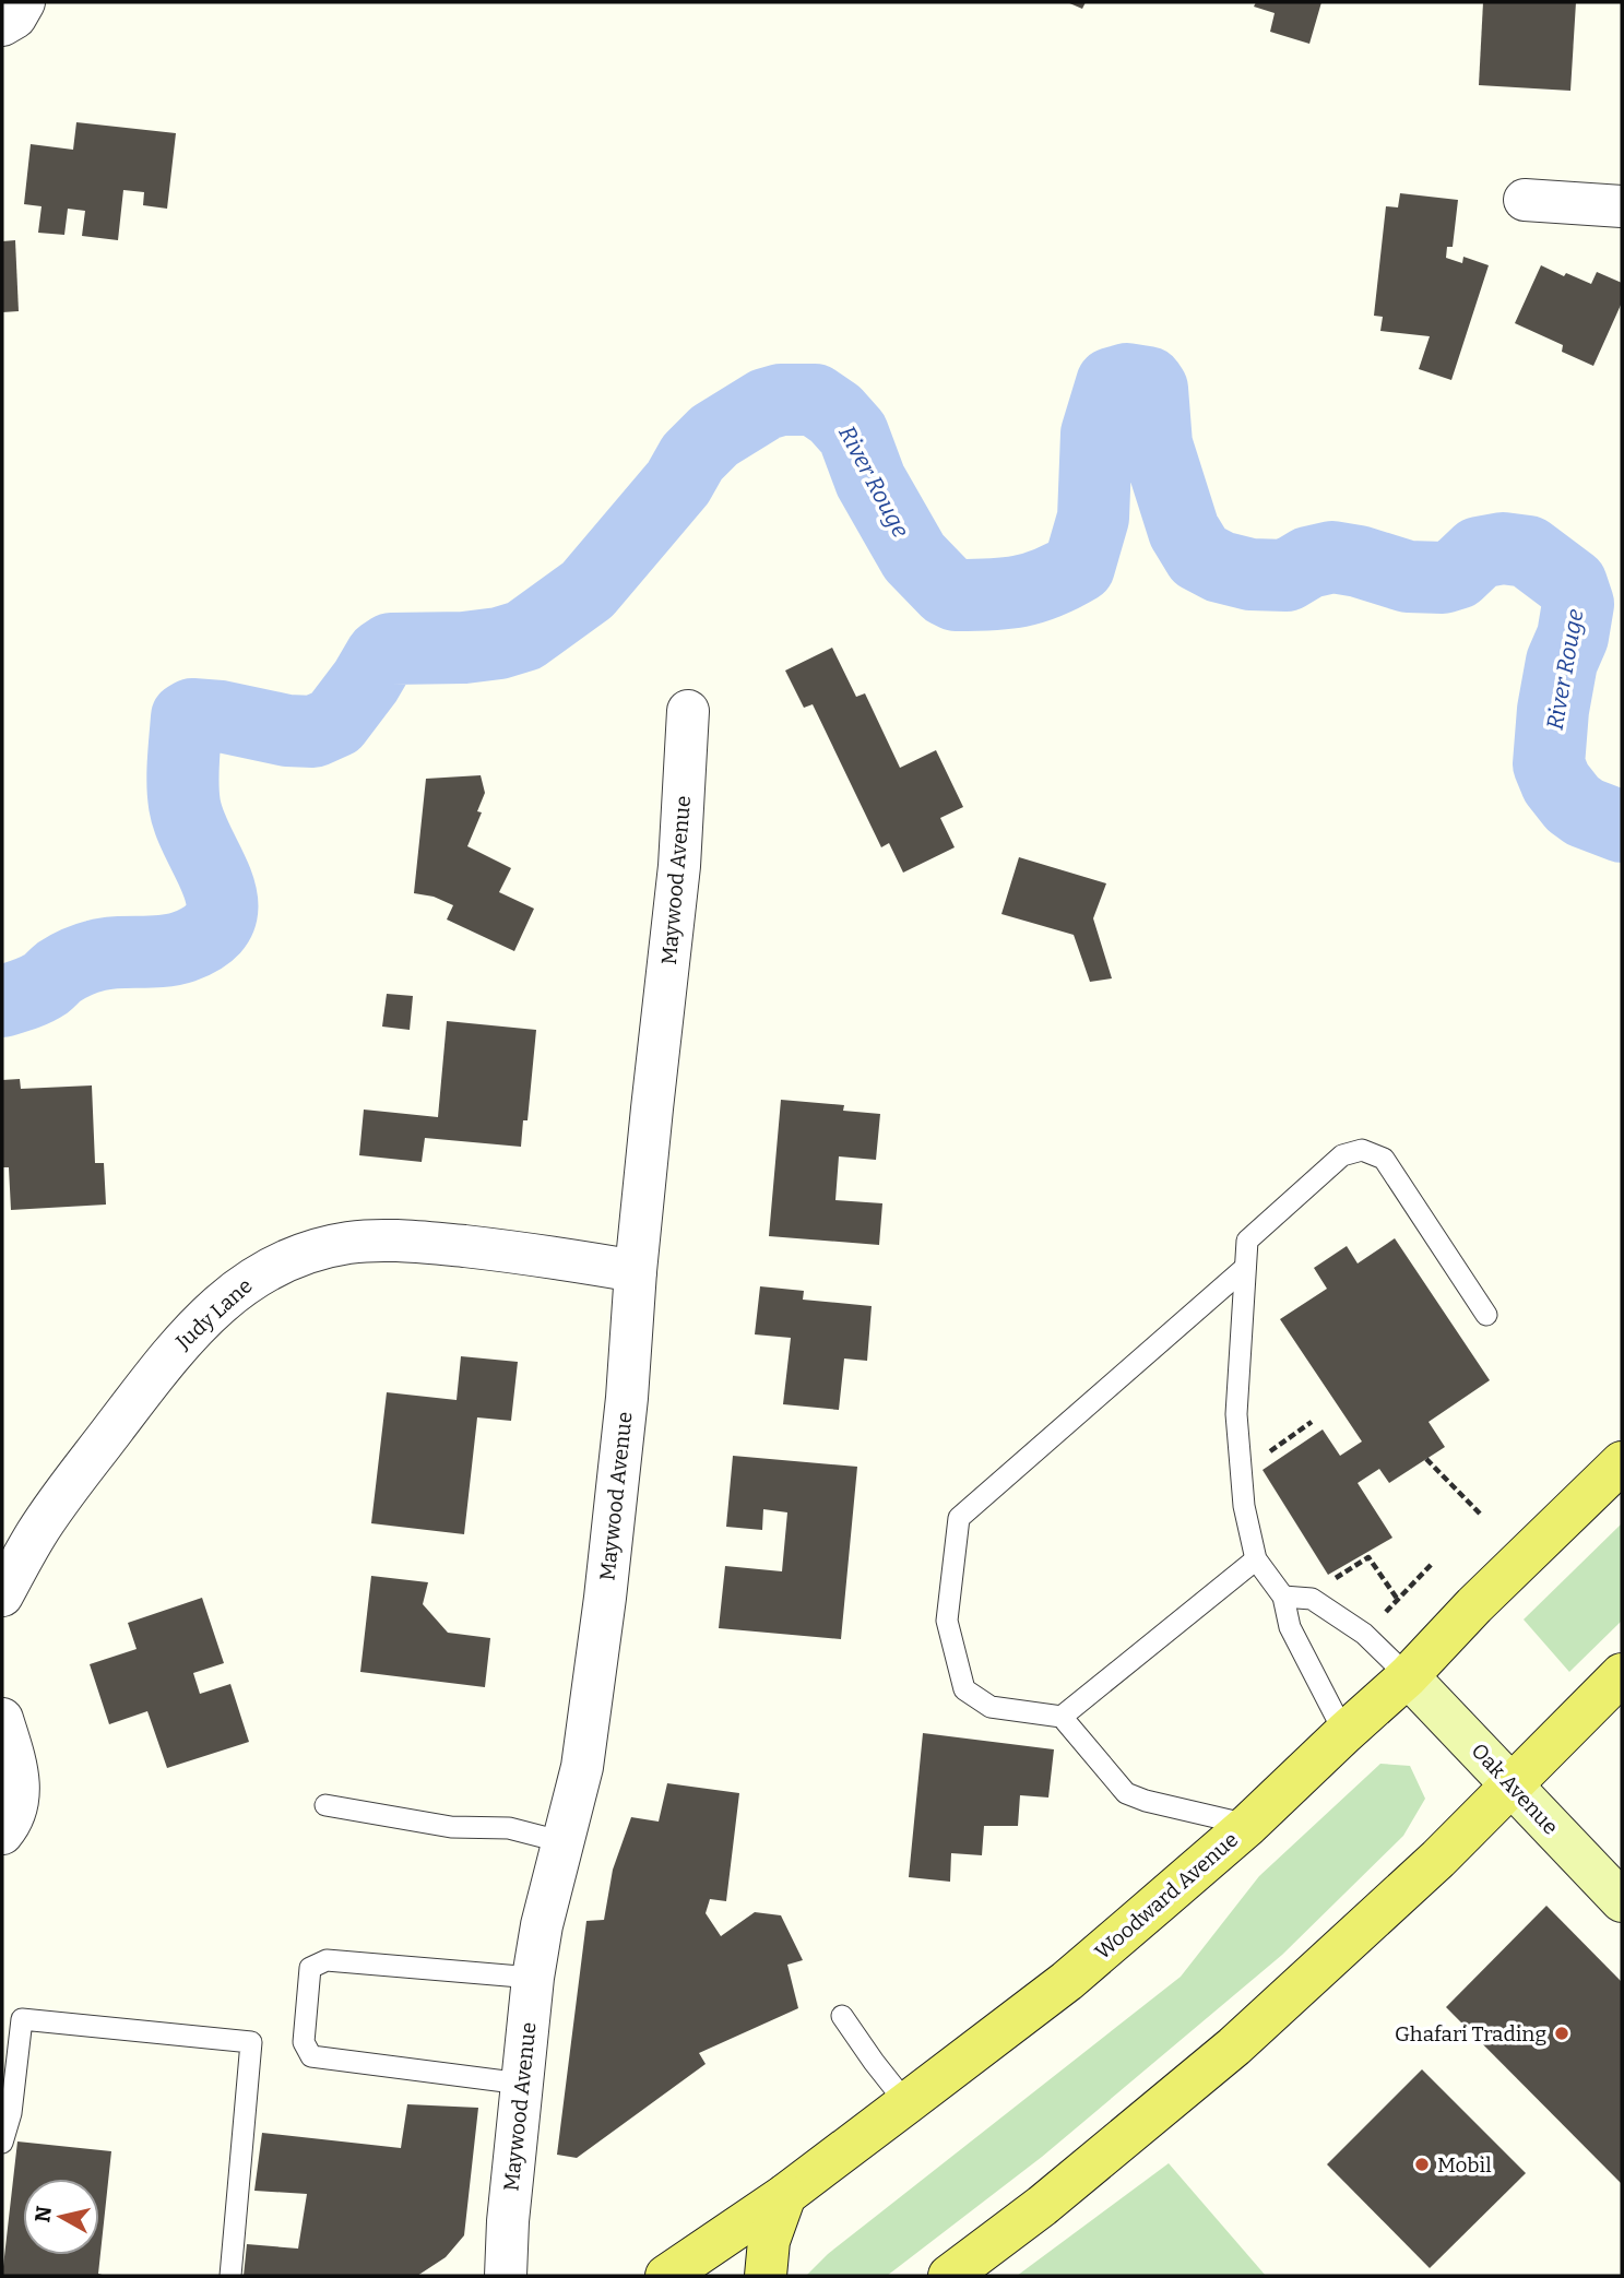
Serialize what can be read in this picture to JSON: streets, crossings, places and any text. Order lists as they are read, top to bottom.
{
  "streets": {
    "main road": ["Woodward Avenue"],
    "street": ["Maywood Avenue", "Judy Lane", "Oak Avenue"]
  },
  "crossings": [
    ["Maywood Avenue", "Judy Lane"],
    ["Oak Avenue", "Woodward Avenue"]
  ],
  "water": ["River Rouge"],
  "places": ["Ghafari Trading", "Mobil"],
  "north": "left"
}
